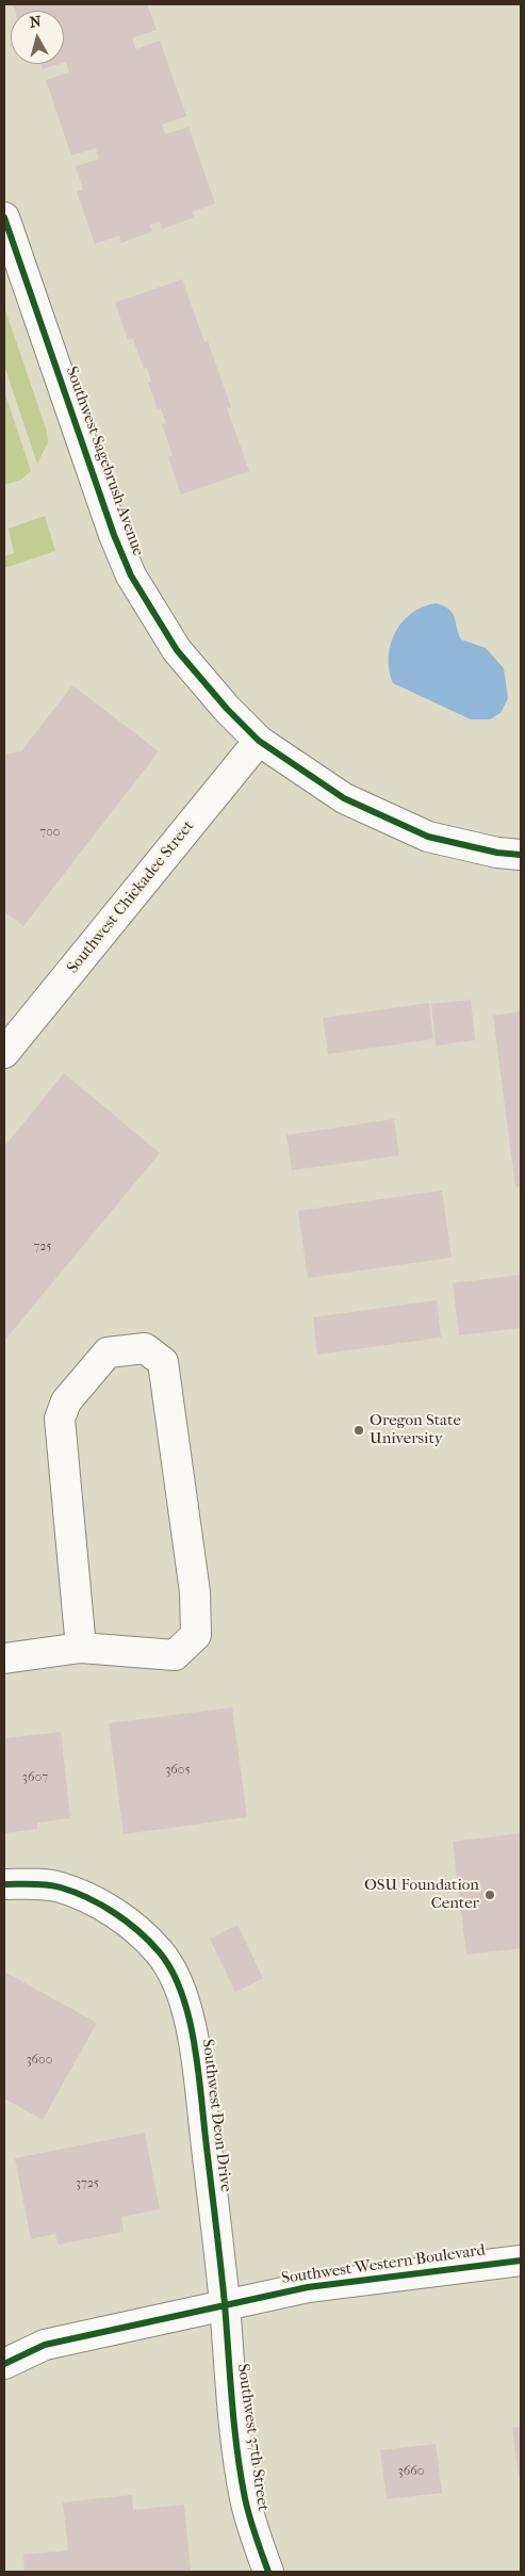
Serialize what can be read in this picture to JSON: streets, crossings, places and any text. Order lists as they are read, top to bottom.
{
  "streets": {
    "street": [
      "Southwest Sagebrush Avenue",
      "Southwest Chickadee Street",
      "Southwest Deon Drive",
      "Southwest Western Boulevard",
      "Southwest 37th Street"
    ]
  },
  "crossings": [
    ["Southwest Sagebrush Avenue", "Southwest Chickadee Street"],
    ["Southwest Deon Drive", "Southwest Western Boulevard"],
    ["Southwest Deon Drive", "Southwest 37th Street"],
    ["Southwest Western Boulevard", "Southwest 37th Street"]
  ],
  "places": ["Oregon State University", "OSU Foundation Center"],
  "house_numbers": [
    "700",
    "725",
    "3605",
    "3607",
    "3600",
    "3725",
    "3660"
  ],
  "north": "top"
}
